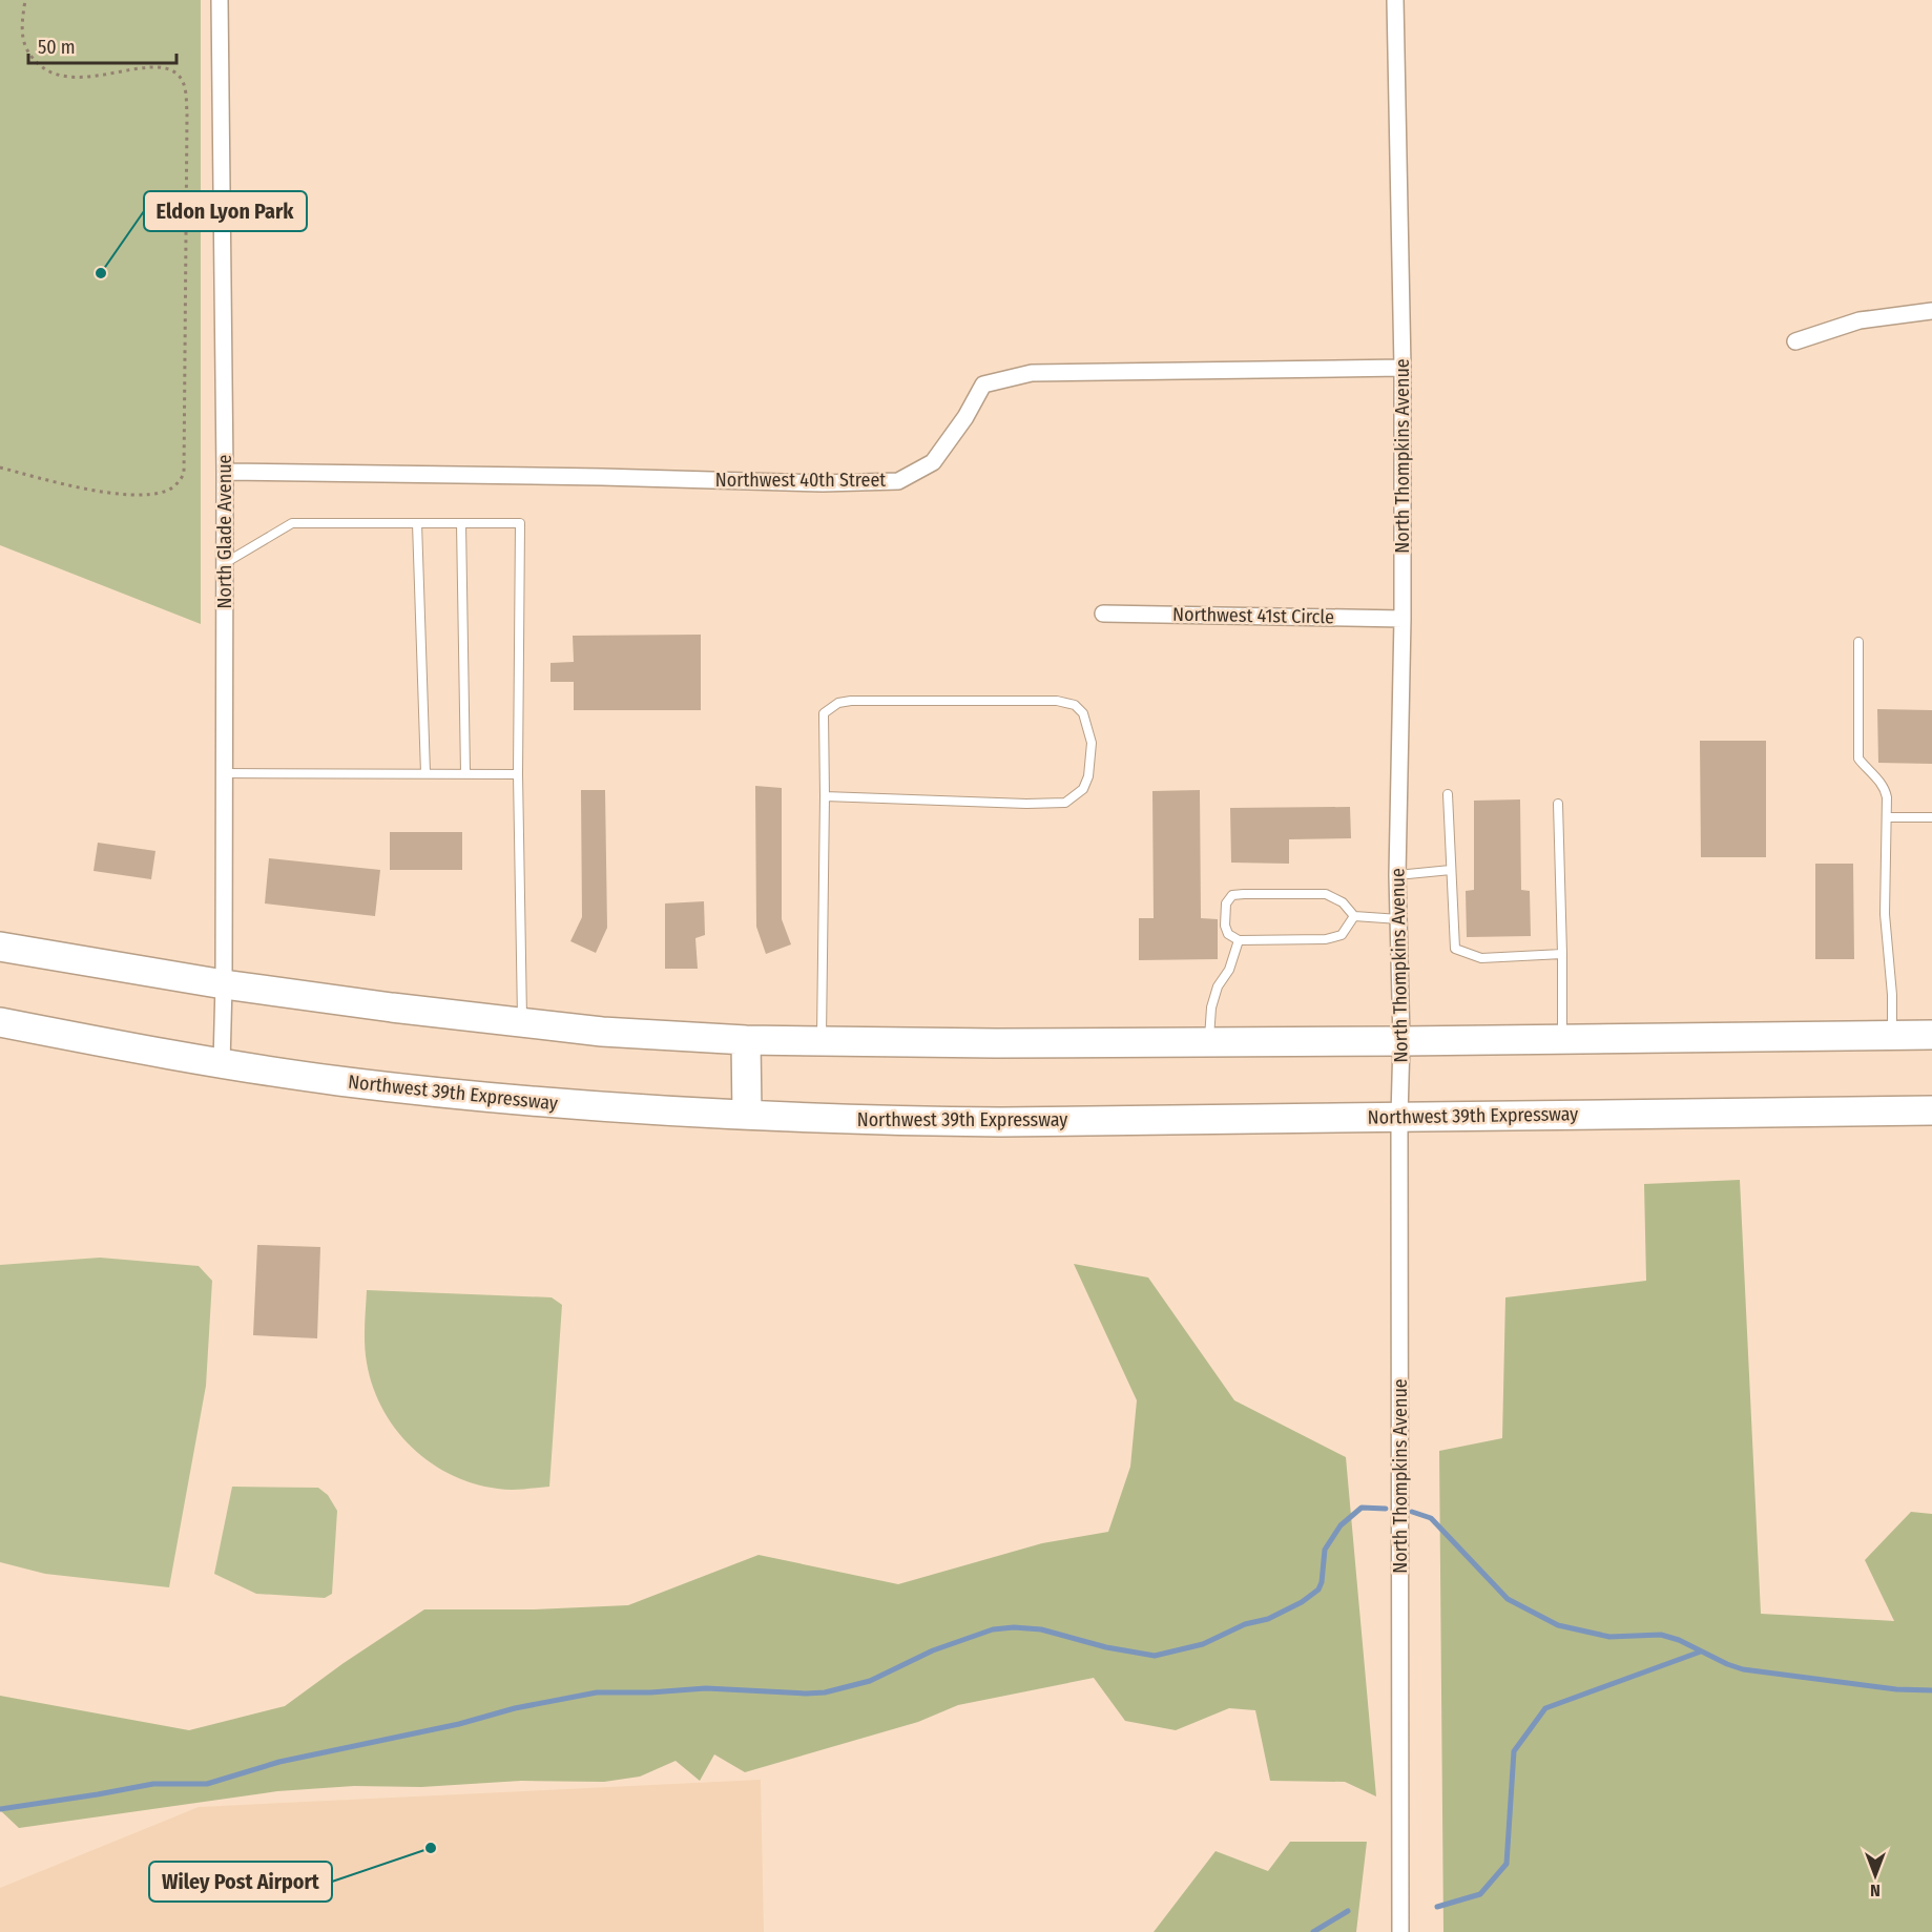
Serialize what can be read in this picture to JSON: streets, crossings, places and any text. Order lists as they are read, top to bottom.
{
  "streets": {
    "highway": ["Northwest 39th Expressway"],
    "street": [
      "North Thompkins Avenue",
      "Northwest 40th Street",
      "North Glade Avenue",
      "Northwest 41st Circle"
    ]
  },
  "crossings": [
    ["North Thompkins Avenue", "Northwest 40th Street"],
    ["North Thompkins Avenue", "Northwest 41st Circle"],
    ["North Thompkins Avenue", "Northwest 39th Expressway"],
    ["Northwest 40th Street", "North Glade Avenue"],
    ["North Glade Avenue", "Northwest 39th Expressway"]
  ],
  "places": ["Eldon Lyon Park", "Wiley Post Airport"],
  "scale_bar": "50 m",
  "north": "bottom"
}
